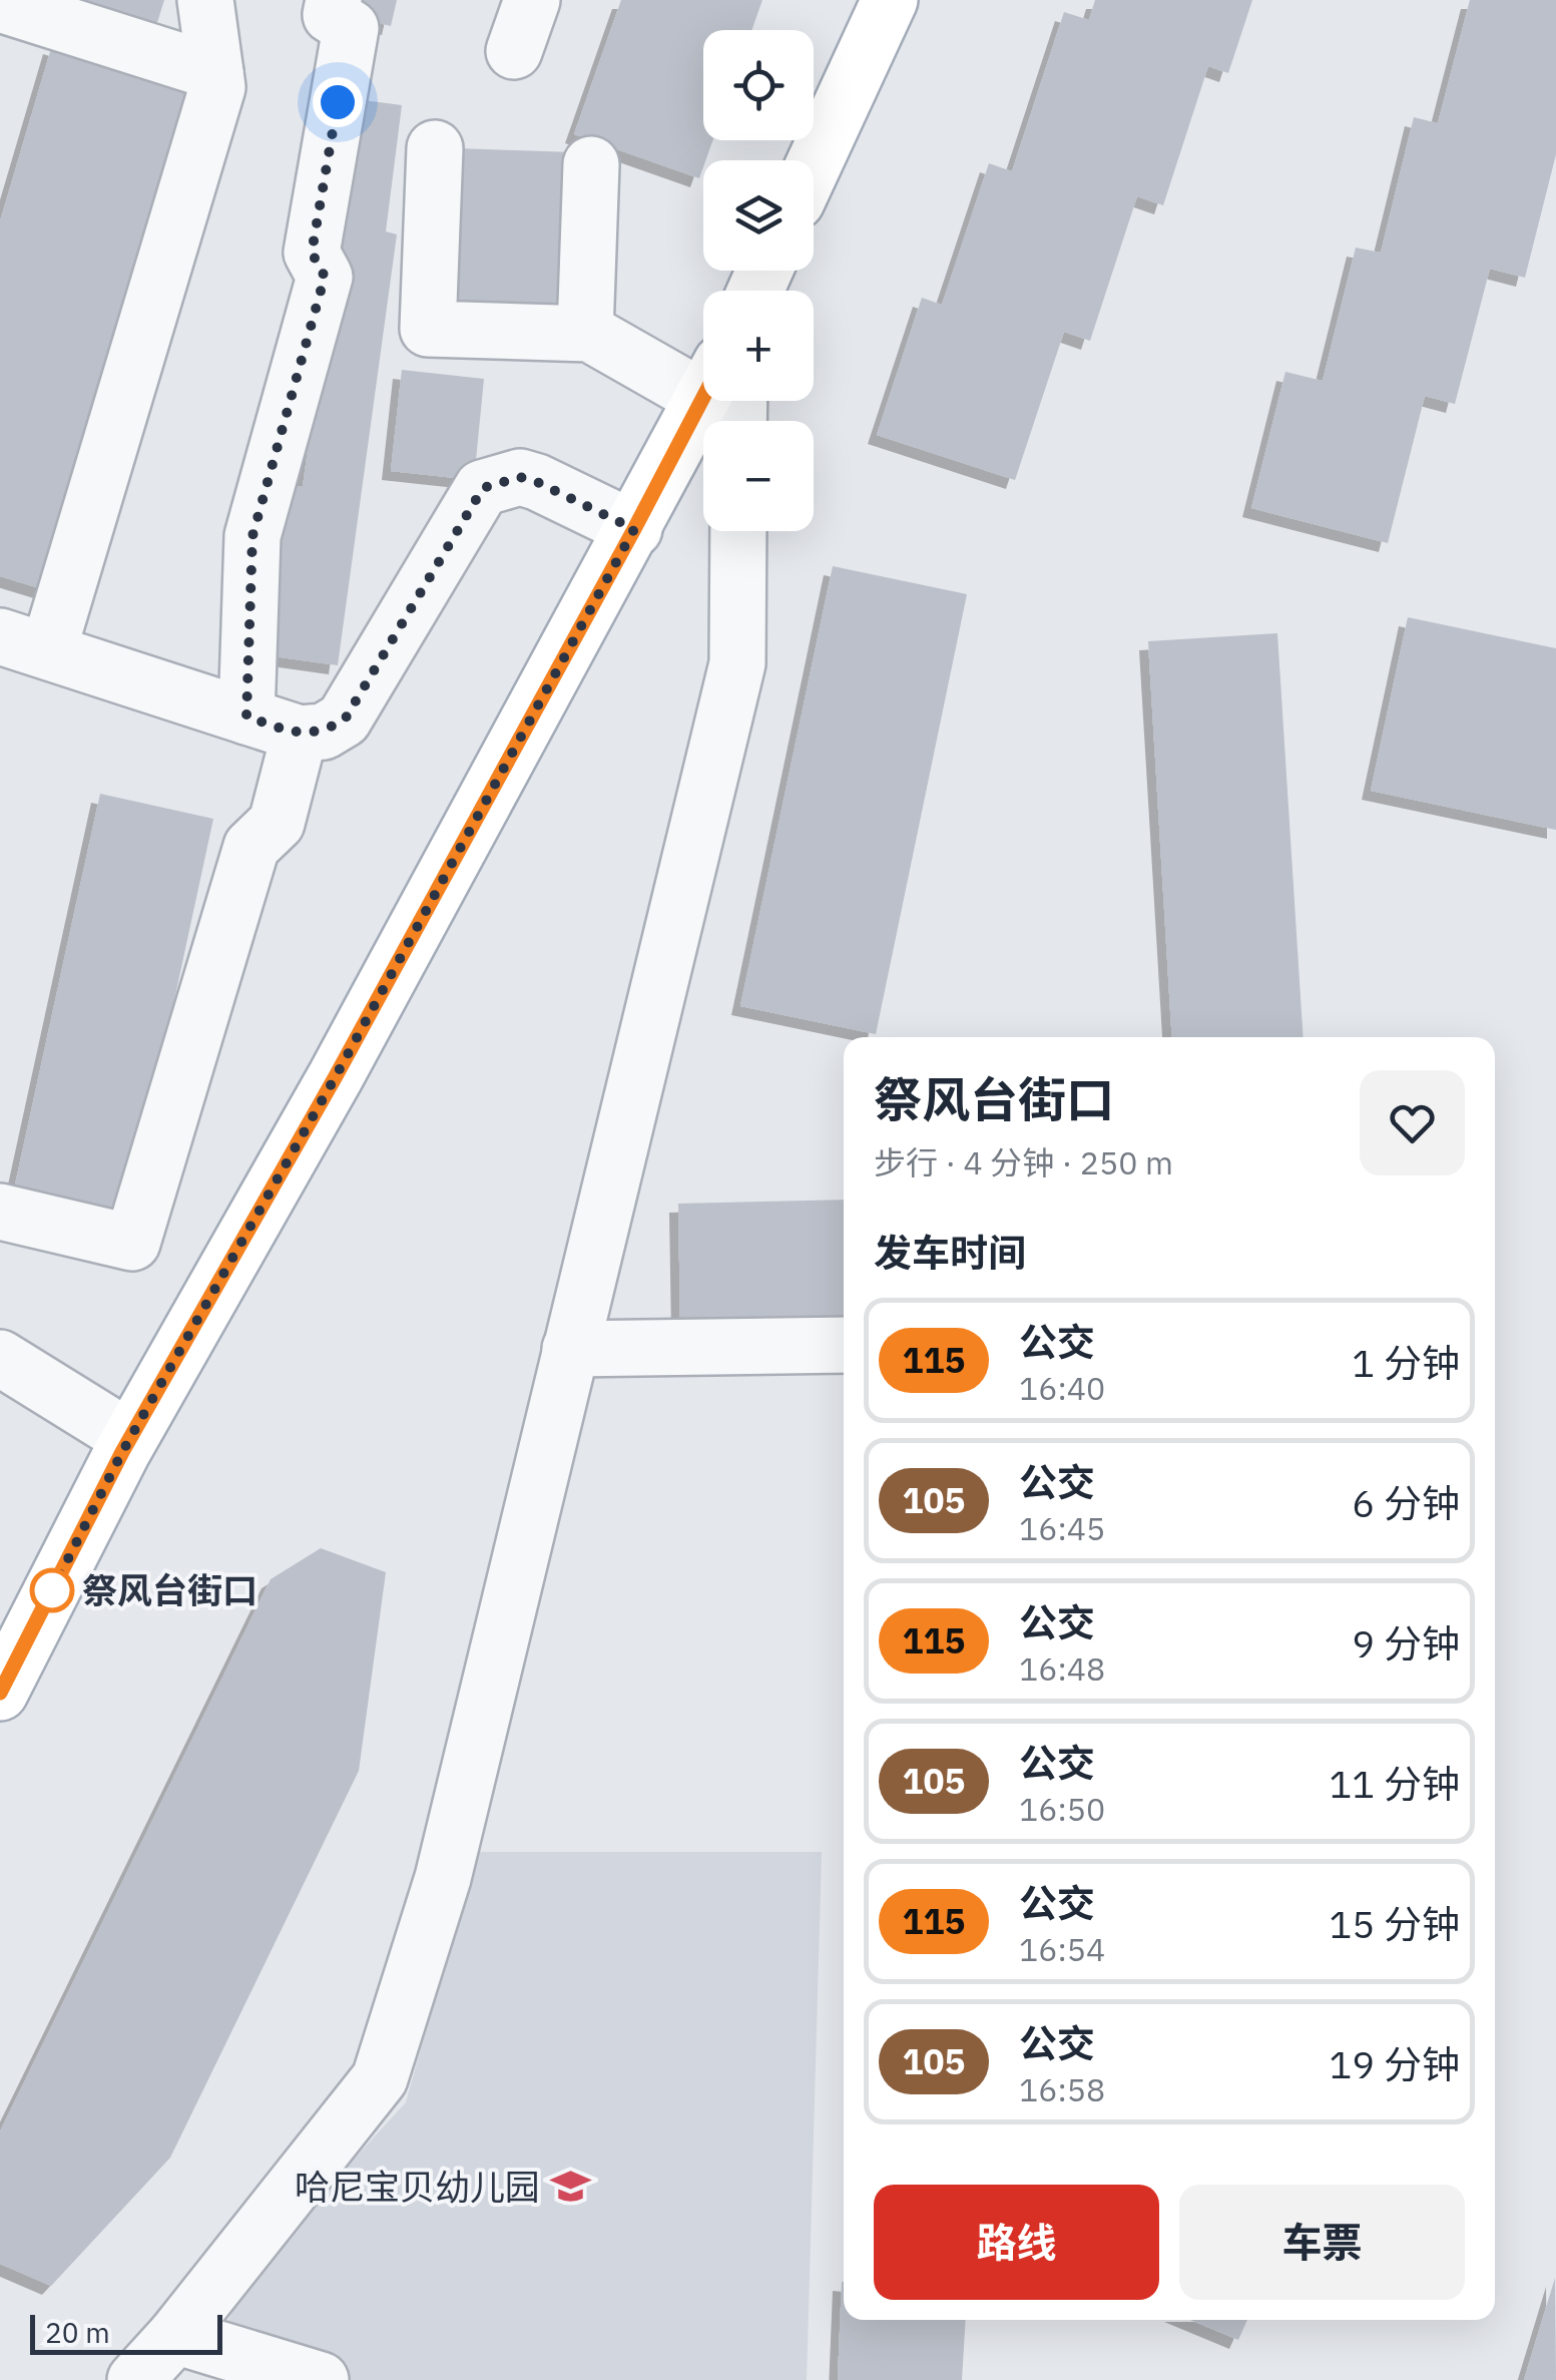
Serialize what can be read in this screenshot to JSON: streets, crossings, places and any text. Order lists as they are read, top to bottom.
{
  "places": {
    "other": ["祭风台街口"],
    "school or university": ["哈尼宝贝幼儿园"]
  },
  "lines": ["bus line 115"],
  "scale_bar": "20 m",
  "page": {
    "map_buttons": ["+", "−"],
    "heading": [
      ["祭风台街口", "步行 · 4 分钟 · 250 m"],
      "发车时间"
    ],
    "list": [
      {
        "mark": "115",
        "name": "公交",
        "note": "16:40",
        "value": "1 分钟"
      },
      {
        "mark": "105",
        "name": "公交",
        "note": "16:45",
        "value": "6 分钟"
      },
      {
        "mark": "115",
        "name": "公交",
        "note": "16:48",
        "value": "9 分钟"
      },
      {
        "mark": "105",
        "name": "公交",
        "note": "16:50",
        "value": "11 分钟"
      },
      {
        "mark": "115",
        "name": "公交",
        "note": "16:54",
        "value": "15 分钟"
      },
      {
        "mark": "105",
        "name": "公交",
        "note": "16:58",
        "value": "19 分钟"
      }
    ],
    "buttons": ["路线", "车票"],
    "scale": "20 m"
  }
}
